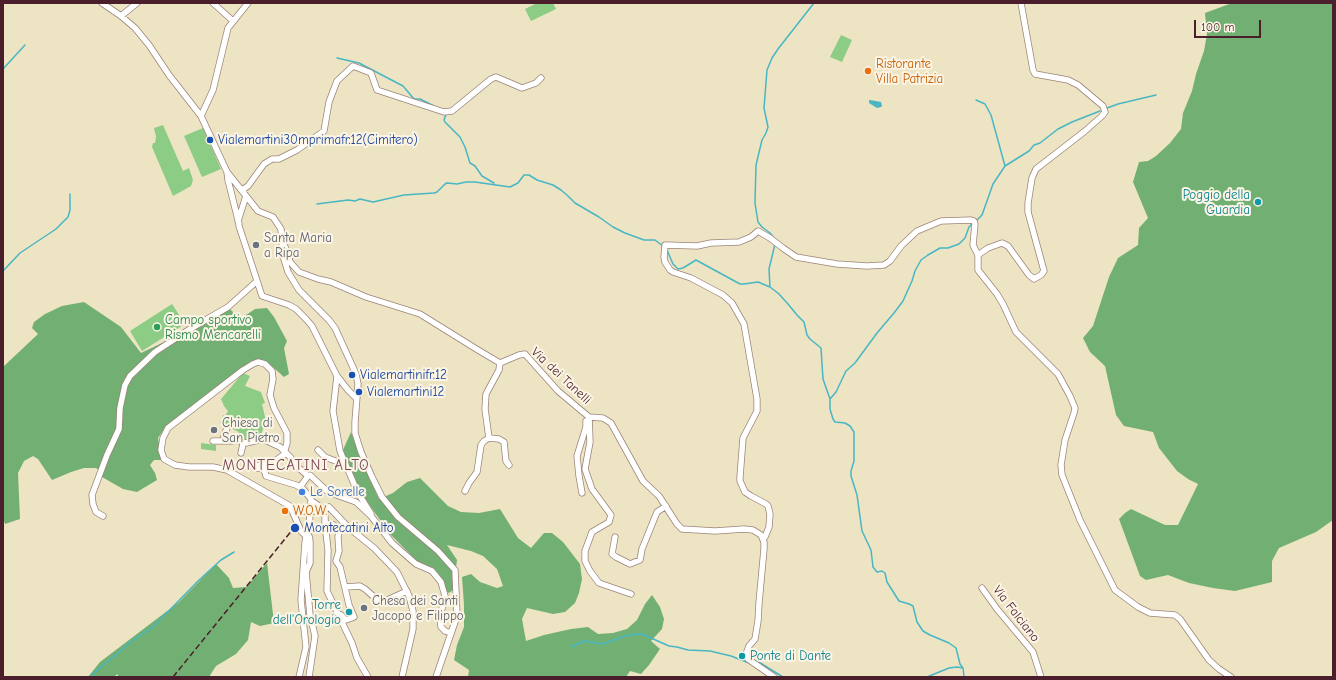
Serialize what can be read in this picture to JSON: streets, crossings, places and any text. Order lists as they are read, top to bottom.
{
  "streets": {
    "street": ["Via dei Tanelli", "Via Falciano"]
  },
  "districts": ["MONTECATINI ALTO"],
  "places": [
    "Ristorante Villa Patrizia",
    "Vialemartini30mprimafr.12(Cimitero)",
    "Poggio della Guardia",
    "Santa Maria a Ripa",
    "Campo sportivo Rismo Mencarelli",
    "Vialemartinifr.12",
    "Vialemartini12",
    "Chiesa di San Pietro",
    "Le Sorelle",
    "W.O.W.",
    "Montecatini Alto",
    "Chesa dei Santi Jacopo e Filippo",
    "Torre dell'Orologio",
    "Ponte di Dante"
  ],
  "scale_bar": "100 m"
}
